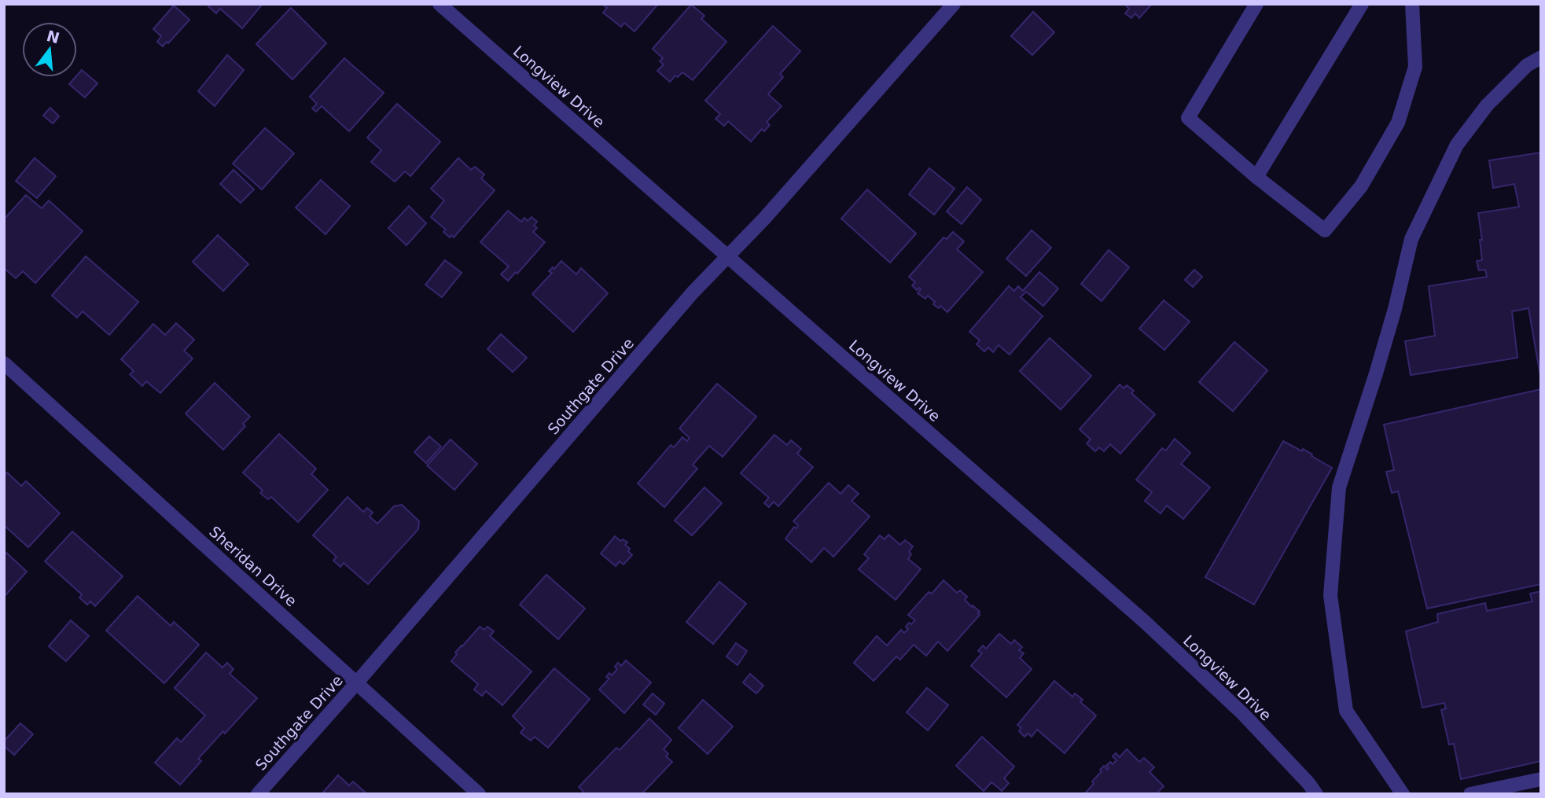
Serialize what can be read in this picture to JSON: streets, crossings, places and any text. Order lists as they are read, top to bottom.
{
  "streets": {
    "street": ["Longview Drive", "Southgate Drive", "Sheridan Drive"]
  },
  "crossings": [
    ["Longview Drive", "Southgate Drive"],
    ["Southgate Drive", "Sheridan Drive"]
  ],
  "north": "top"
}
